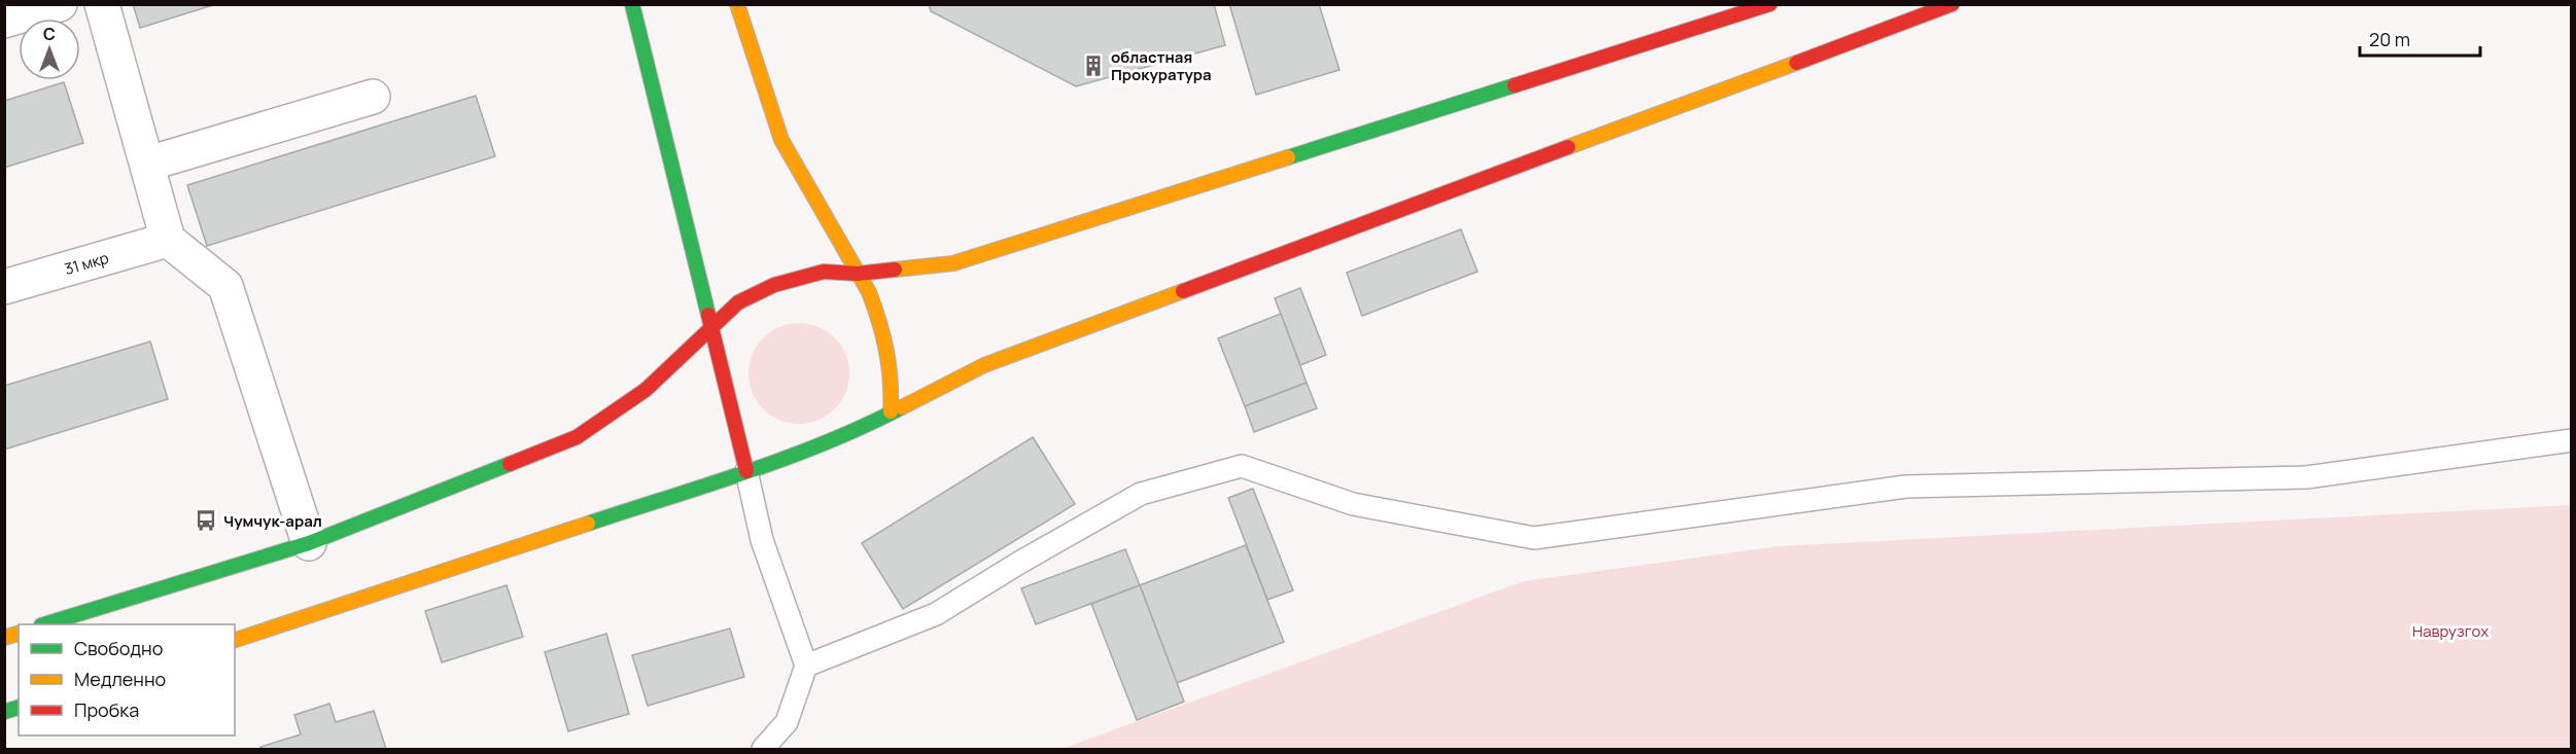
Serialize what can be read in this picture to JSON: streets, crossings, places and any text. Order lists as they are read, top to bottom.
{
  "streets": {
    "street": ["31 мкр"]
  },
  "parks": ["Наврузгох"],
  "places": {
    "building": ["областная Прокуратура"],
    "bus stop": ["Чумчук-арал"]
  },
  "legend": ["Свободно", "Медленно", "Пробка"],
  "scale_bar": "20 m",
  "north": "top"
}
